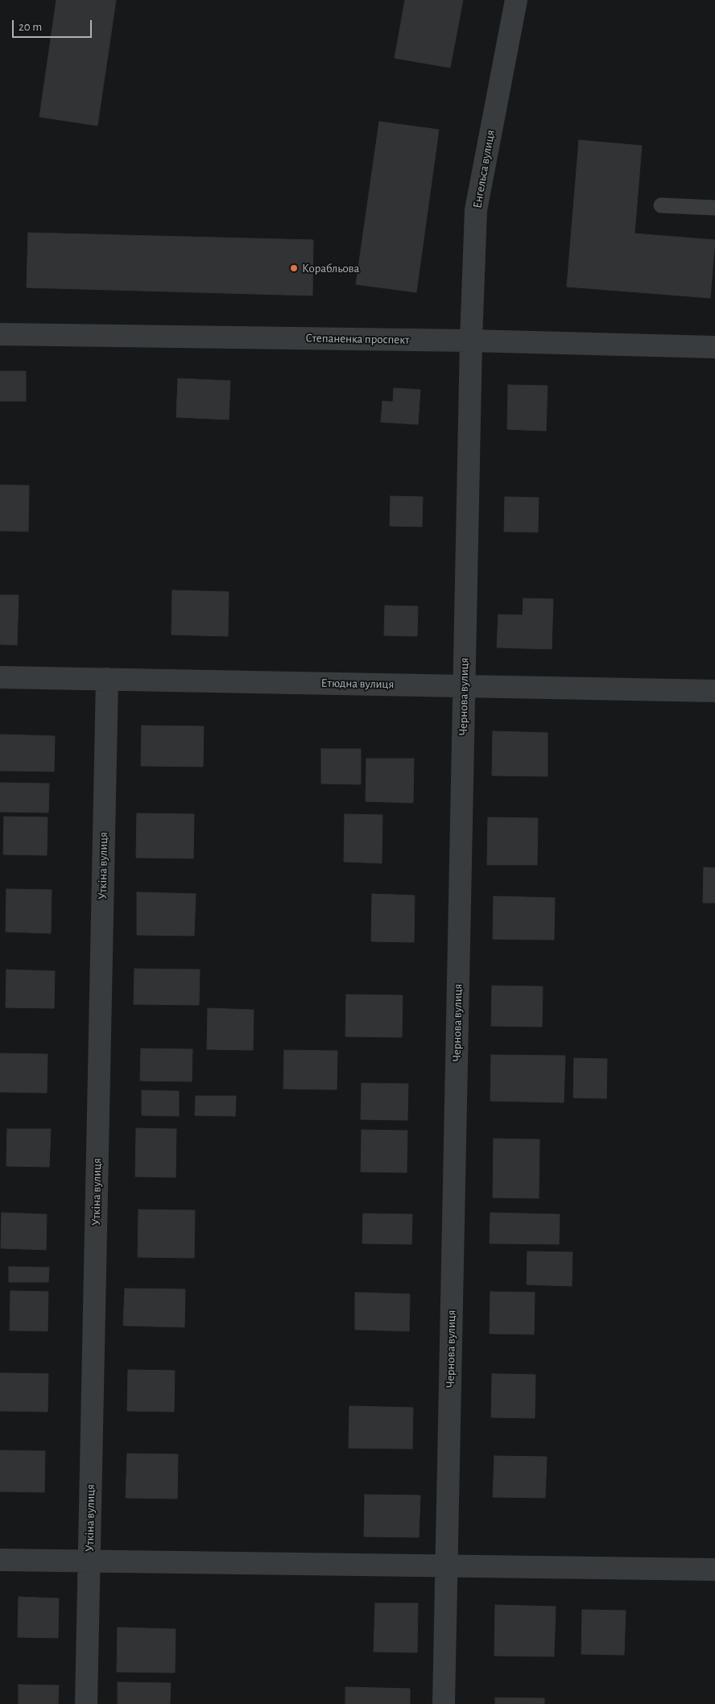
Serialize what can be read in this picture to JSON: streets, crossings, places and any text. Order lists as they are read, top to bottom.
{
  "streets": {
    "street": [
      "Енгельса вулиця",
      "Степаненка проспект",
      "Етюдна вулиця",
      "Чернова вулиця",
      "Уткіна вулиця"
    ]
  },
  "crossings": [
    ["Енгельса вулиця", "Степаненка проспект"],
    ["Енгельса вулиця", "Чернова вулиця"],
    ["Степаненка проспект", "Чернова вулиця"],
    ["Етюдна вулиця", "Чернова вулиця"],
    ["Етюдна вулиця", "Уткіна вулиця"]
  ],
  "places": ["Корабльова"],
  "scale_bar": "20 m"
}
